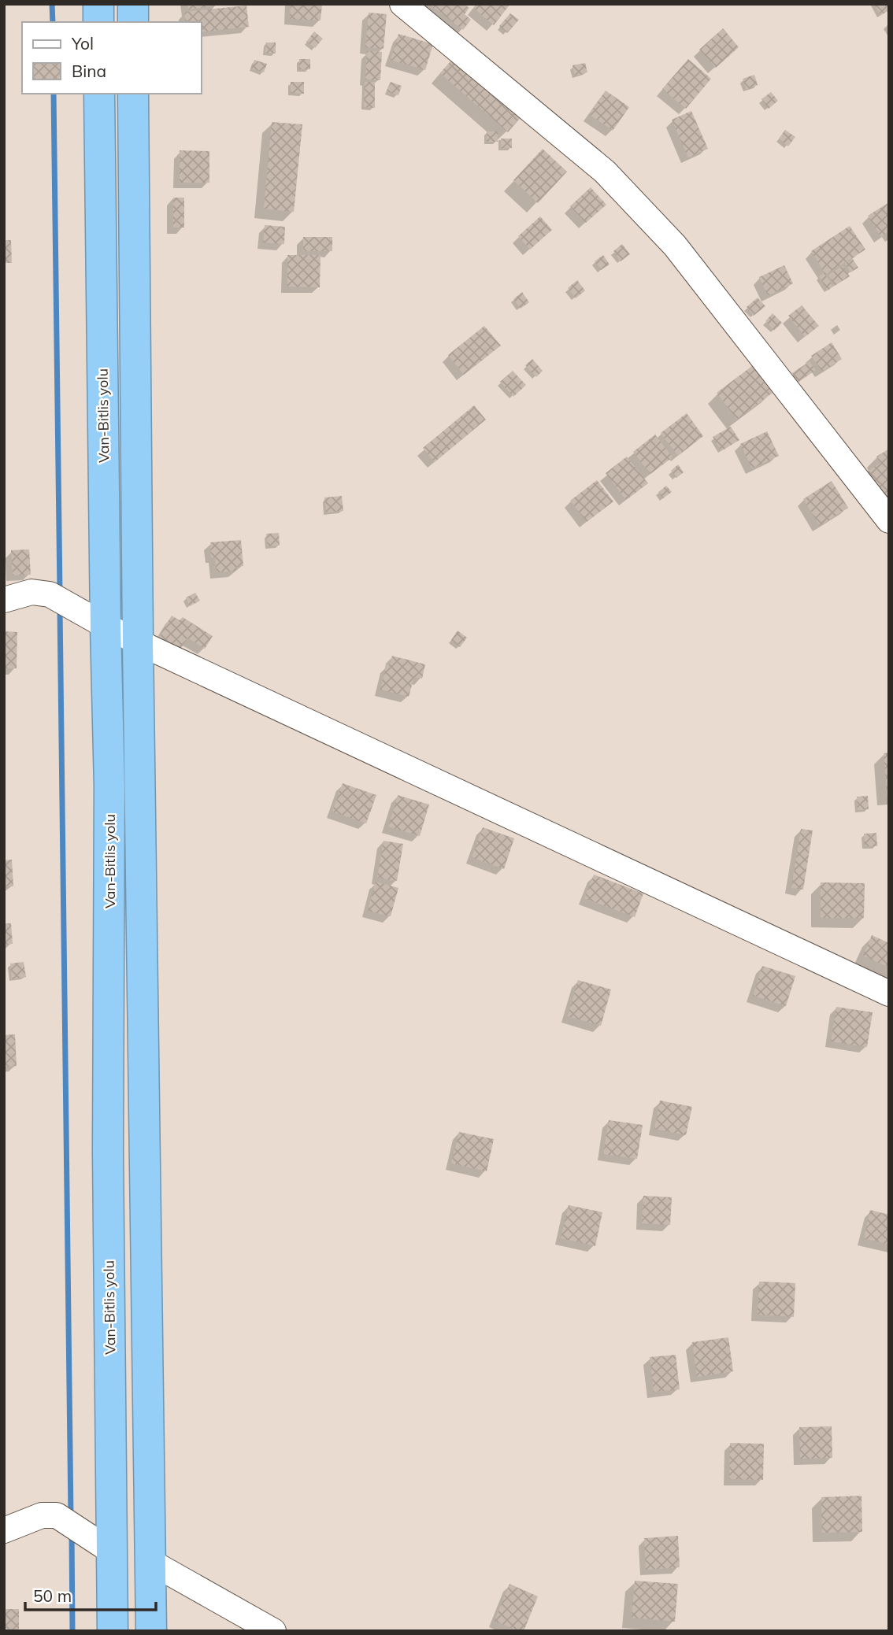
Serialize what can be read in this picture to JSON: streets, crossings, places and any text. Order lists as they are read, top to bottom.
{
  "streets": {
    "highway": ["Van-Bitlis yolu"]
  },
  "legend": ["Yol", "Bina"],
  "scale_bar": "50 m"
}
